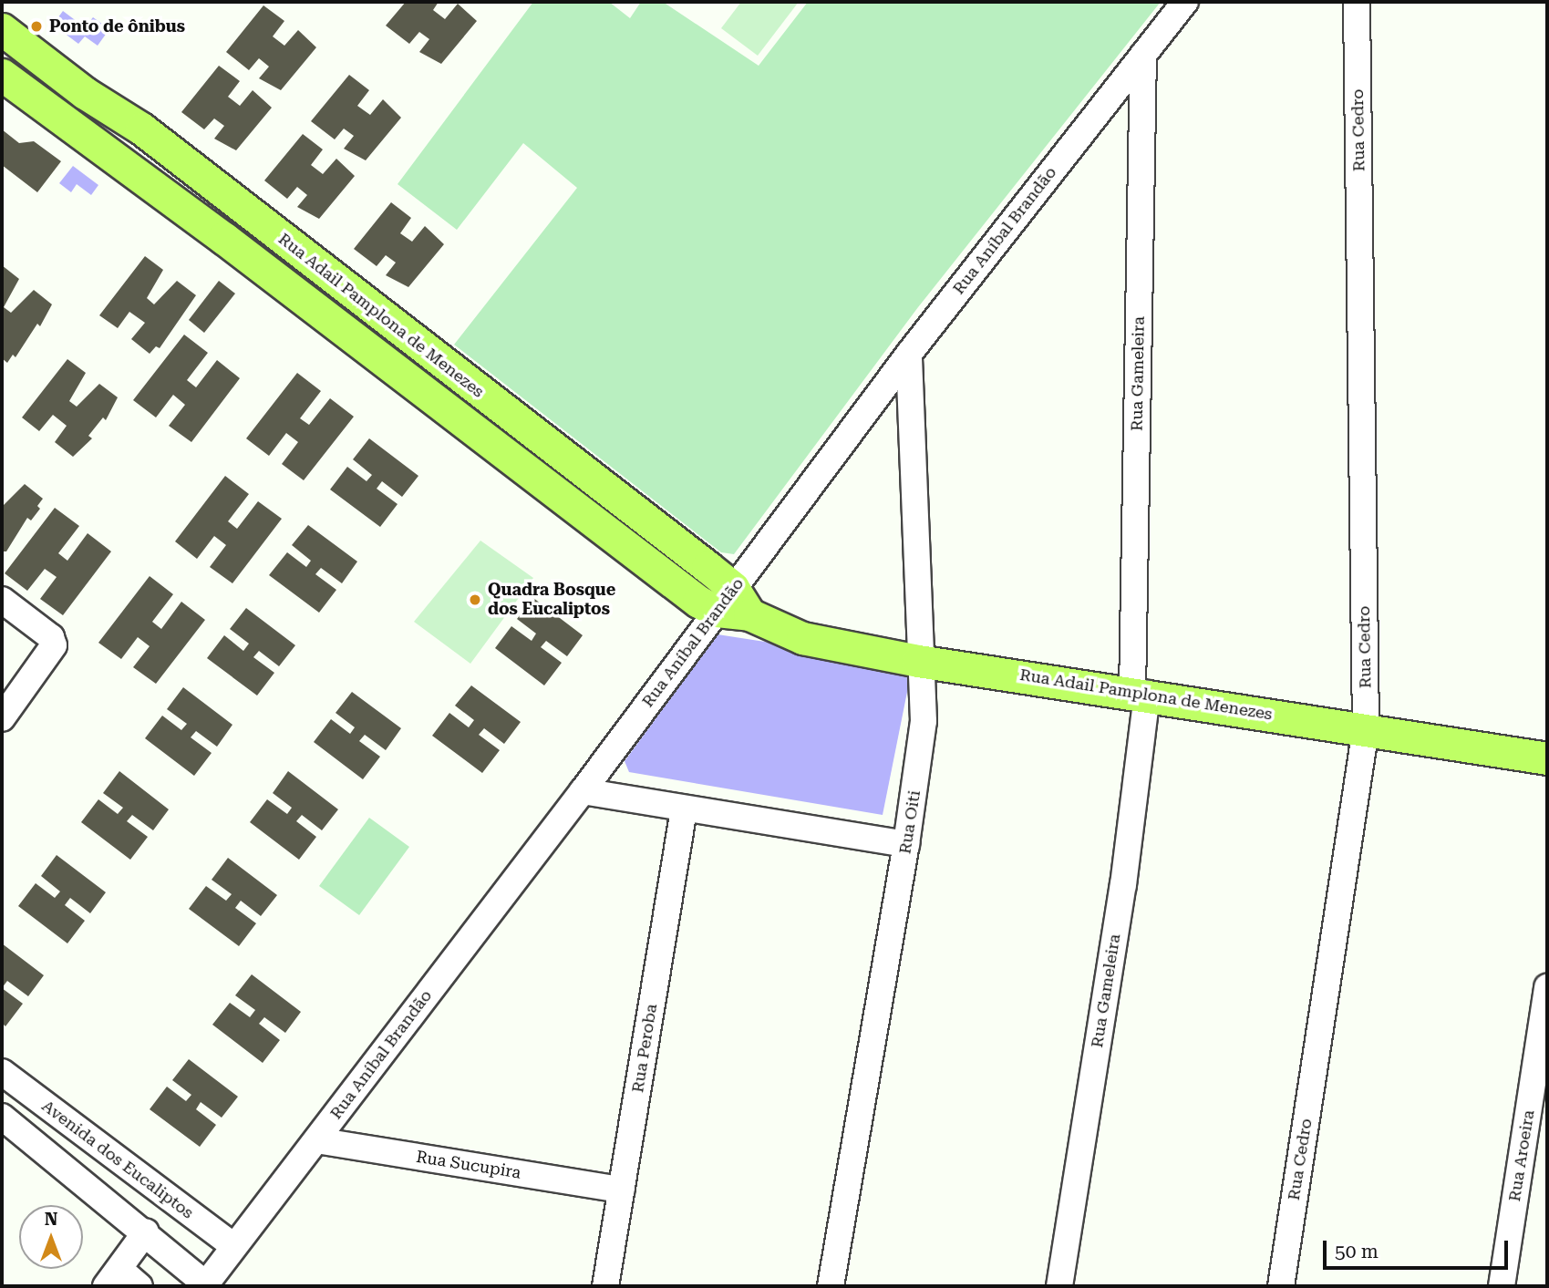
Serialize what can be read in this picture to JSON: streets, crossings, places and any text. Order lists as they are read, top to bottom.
{
  "streets": {
    "main road": ["Rua Adail Pamplona de Menezes"],
    "street": [
      "Rua Cedro",
      "Rua Aníbal Brandão",
      "Rua Gameleira",
      "Rua Oiti",
      "Rua Peroba",
      "Rua Aroeira",
      "Avenida dos Eucaliptos",
      "Rua Sucupira"
    ]
  },
  "crossings": [
    ["Rua Cedro", "Rua Adail Pamplona de Menezes"],
    ["Rua Aníbal Brandão", "Rua Adail Pamplona de Menezes"],
    ["Rua Aníbal Brandão", "Rua Gameleira"],
    ["Rua Aníbal Brandão", "Rua Oiti"],
    ["Rua Aníbal Brandão", "Avenida dos Eucaliptos"],
    ["Rua Aníbal Brandão", "Rua Sucupira"],
    ["Rua Adail Pamplona de Menezes", "Rua Gameleira"],
    ["Rua Adail Pamplona de Menezes", "Rua Oiti"],
    ["Rua Peroba", "Rua Sucupira"]
  ],
  "places": ["Ponto de ônibus", "Quadra Bosque dos Eucaliptos"],
  "scale_bar": "50 m",
  "north": "top"
}
